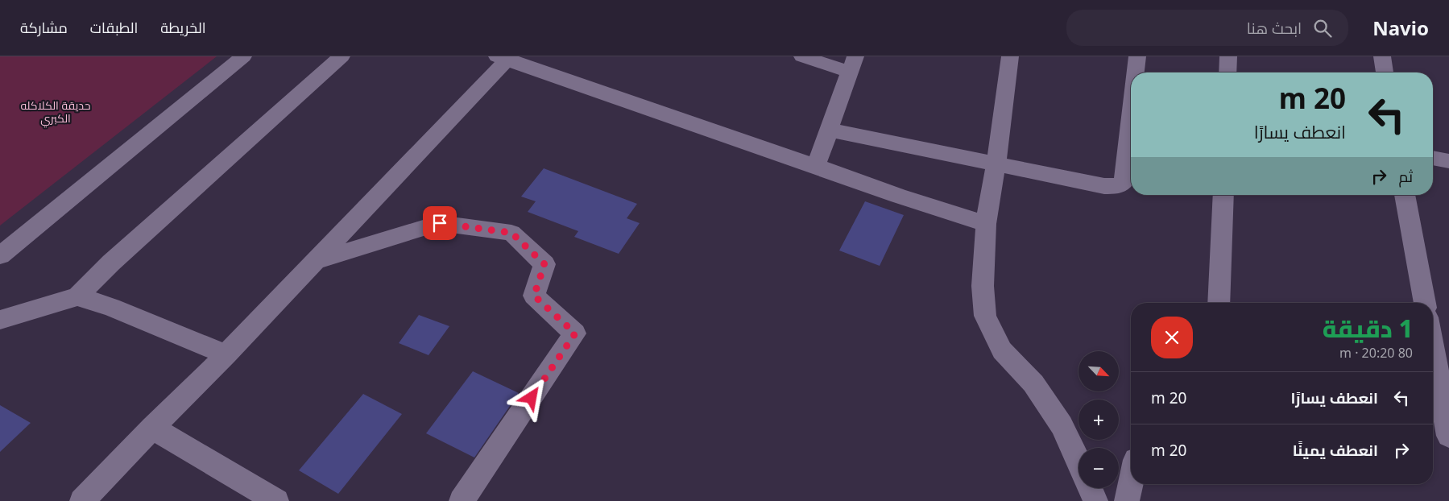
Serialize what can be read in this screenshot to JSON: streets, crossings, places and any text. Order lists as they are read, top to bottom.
{
  "parks": ["حديقة الكلاكله الكبري"],
  "north": "bottom right",
  "page": {
    "header": "Navio",
    "search": "ابحث هنا",
    "nav": ["الخريطة", "الطبقات", "مشاركة"],
    "turn": ["20 m", "انعطف يسارًا"],
    "then": "ثم",
    "heading": ["1 دقيقة", "80 m · 20:20"],
    "map_buttons": ["+", "−"],
    "list": [
      {
        "name": "انعطف يسارًا",
        "value": "20 m"
      },
      {
        "name": "انعطف يمينًا",
        "value": "20 m"
      }
    ]
  }
}
